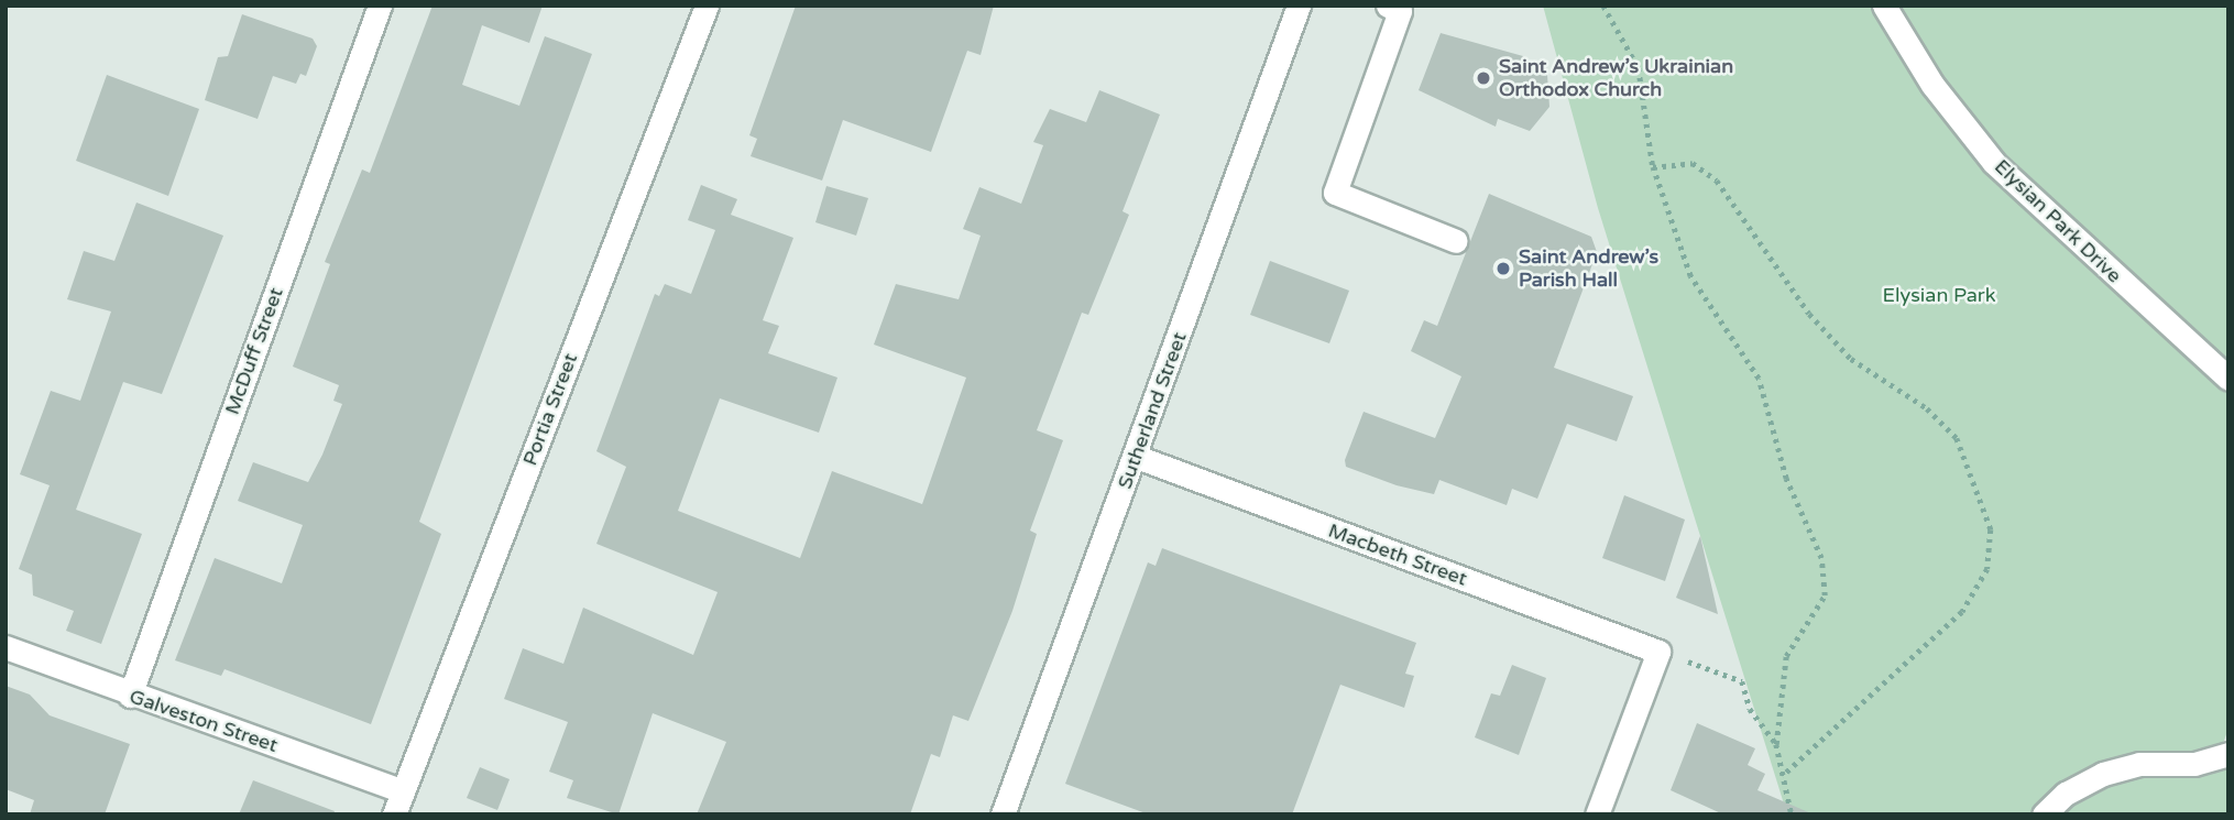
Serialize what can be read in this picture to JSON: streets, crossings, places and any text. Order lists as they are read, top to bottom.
{
  "streets": {
    "street": [
      "Elysian Park Drive",
      "McDuff Street",
      "Portia Street",
      "Sutherland Street",
      "Macbeth Street",
      "Galveston Street"
    ]
  },
  "crossings": [
    ["McDuff Street", "Galveston Street"],
    ["Portia Street", "Galveston Street"],
    ["Sutherland Street", "Macbeth Street"]
  ],
  "parks": ["Elysian Park"],
  "places": ["Saint Andrew’s Ukrainian Orthodox Church", "Saint Andrew’s Parish Hall"]
}
